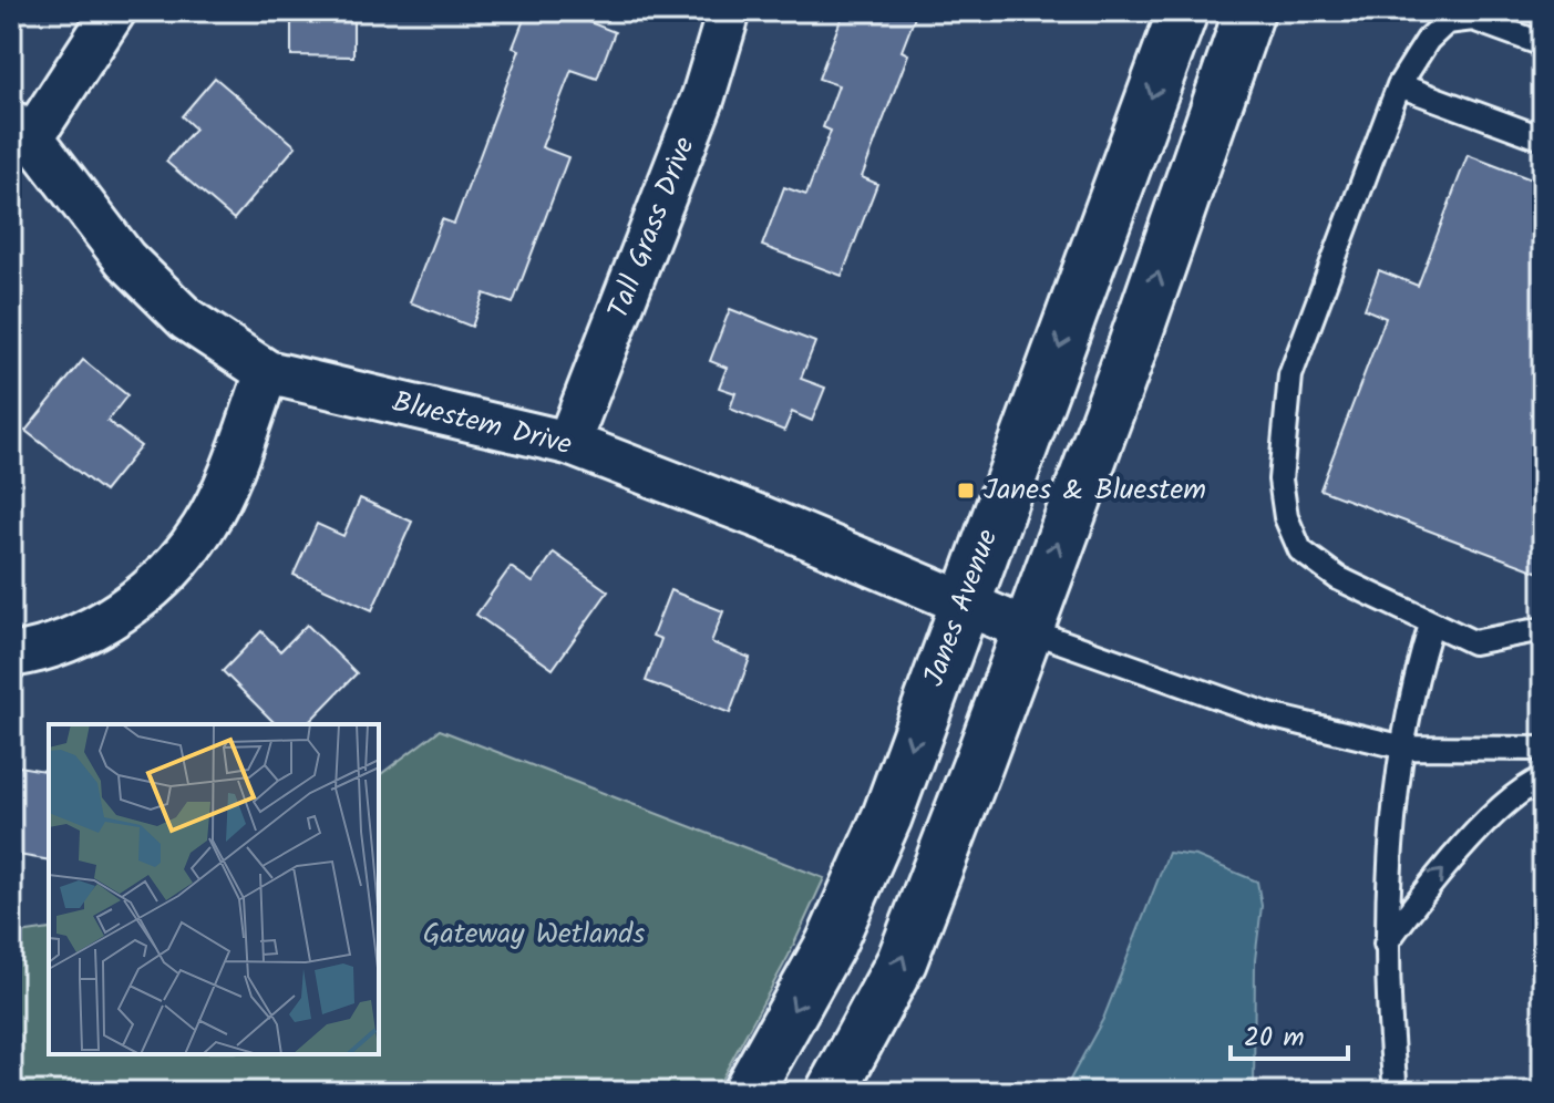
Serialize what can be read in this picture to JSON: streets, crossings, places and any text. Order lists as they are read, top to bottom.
{
  "streets": {
    "street": ["Tall Grass Drive", "Bluestem Drive", "Janes Avenue"]
  },
  "crossings": [
    ["Tall Grass Drive", "Bluestem Drive"],
    ["Bluestem Drive", "Janes Avenue"]
  ],
  "parks": ["Gateway Wetlands"],
  "places": {
    "transit": ["Janes & Bluestem"]
  },
  "scale_bar": "20 m"
}
